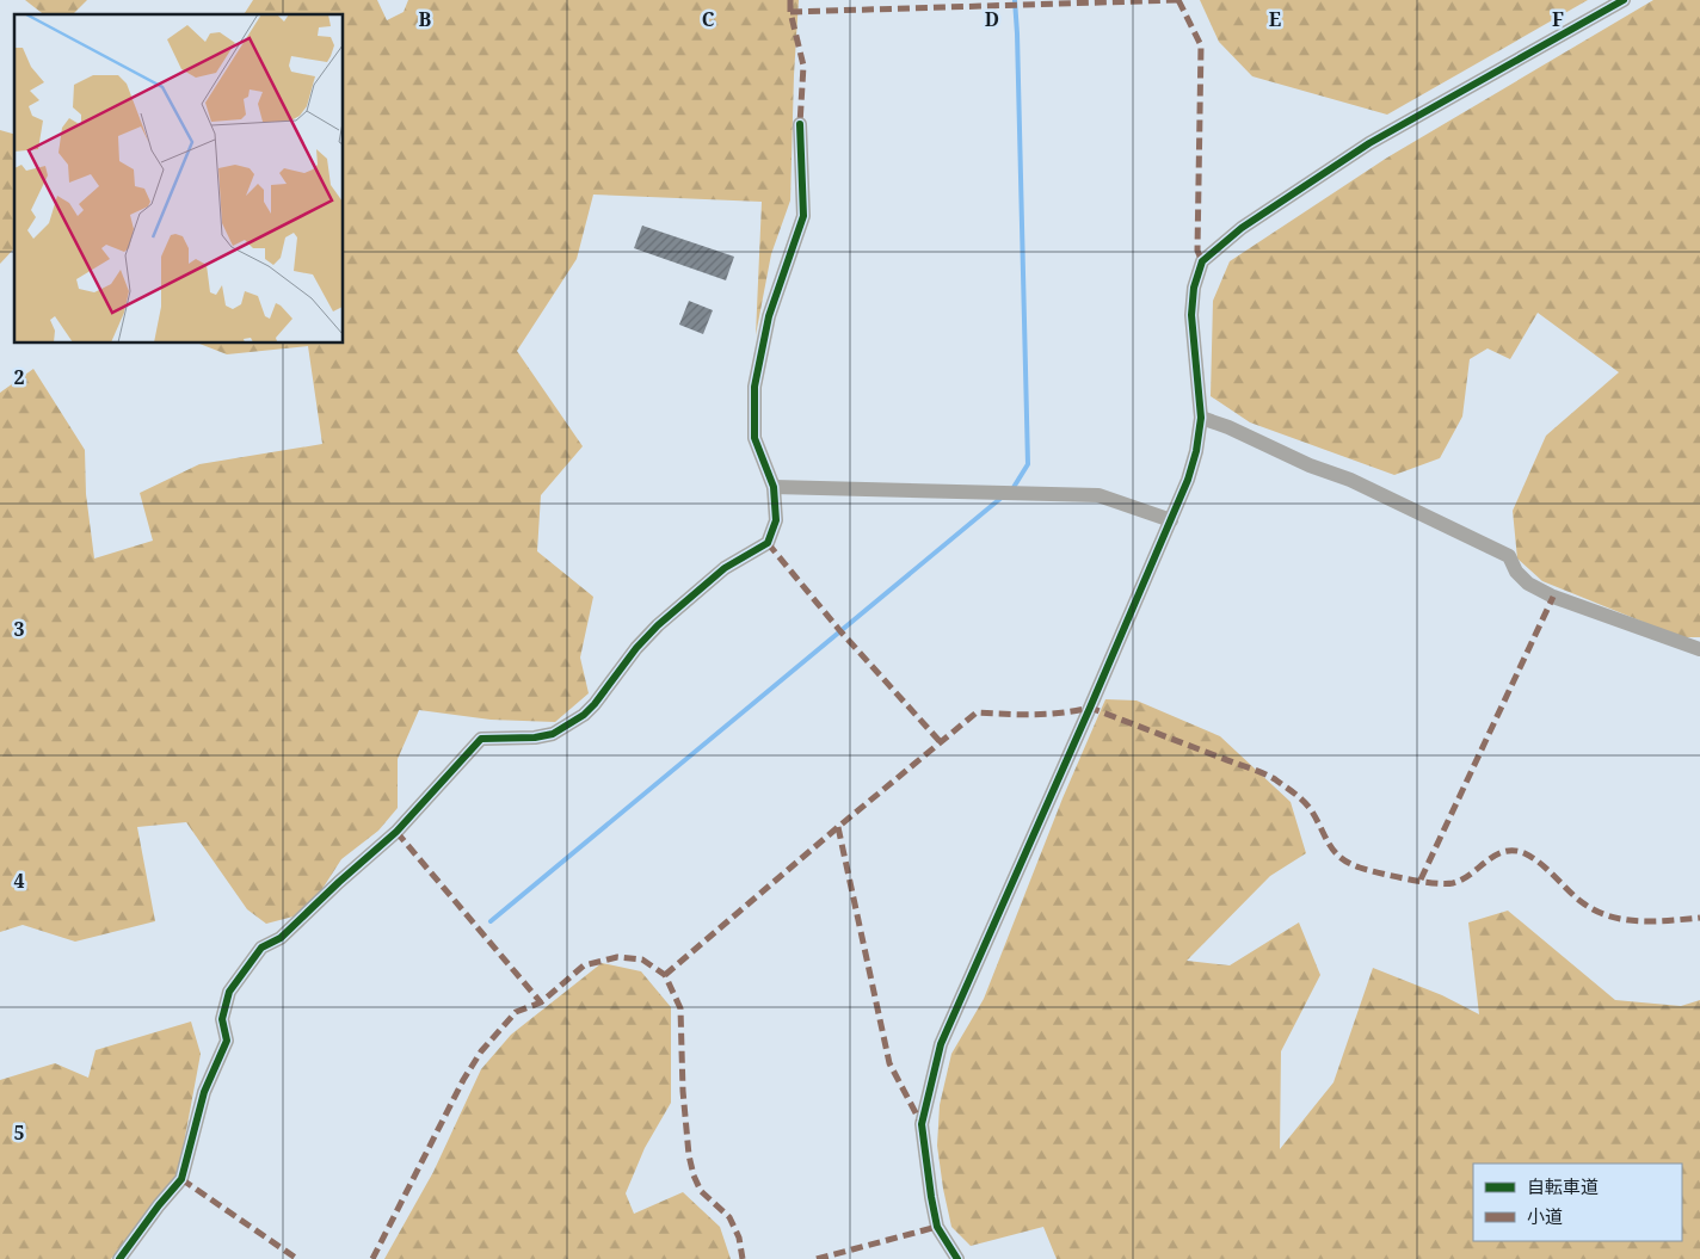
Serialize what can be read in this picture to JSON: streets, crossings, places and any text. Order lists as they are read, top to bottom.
{
  "legend": ["自転車道", "小道"],
  "grid": {
    "columns": [
      "B",
      "C",
      "D",
      "E",
      "F"
    ],
    "rows": [
      "2",
      "3",
      "4",
      "5"
    ]
  }
}
